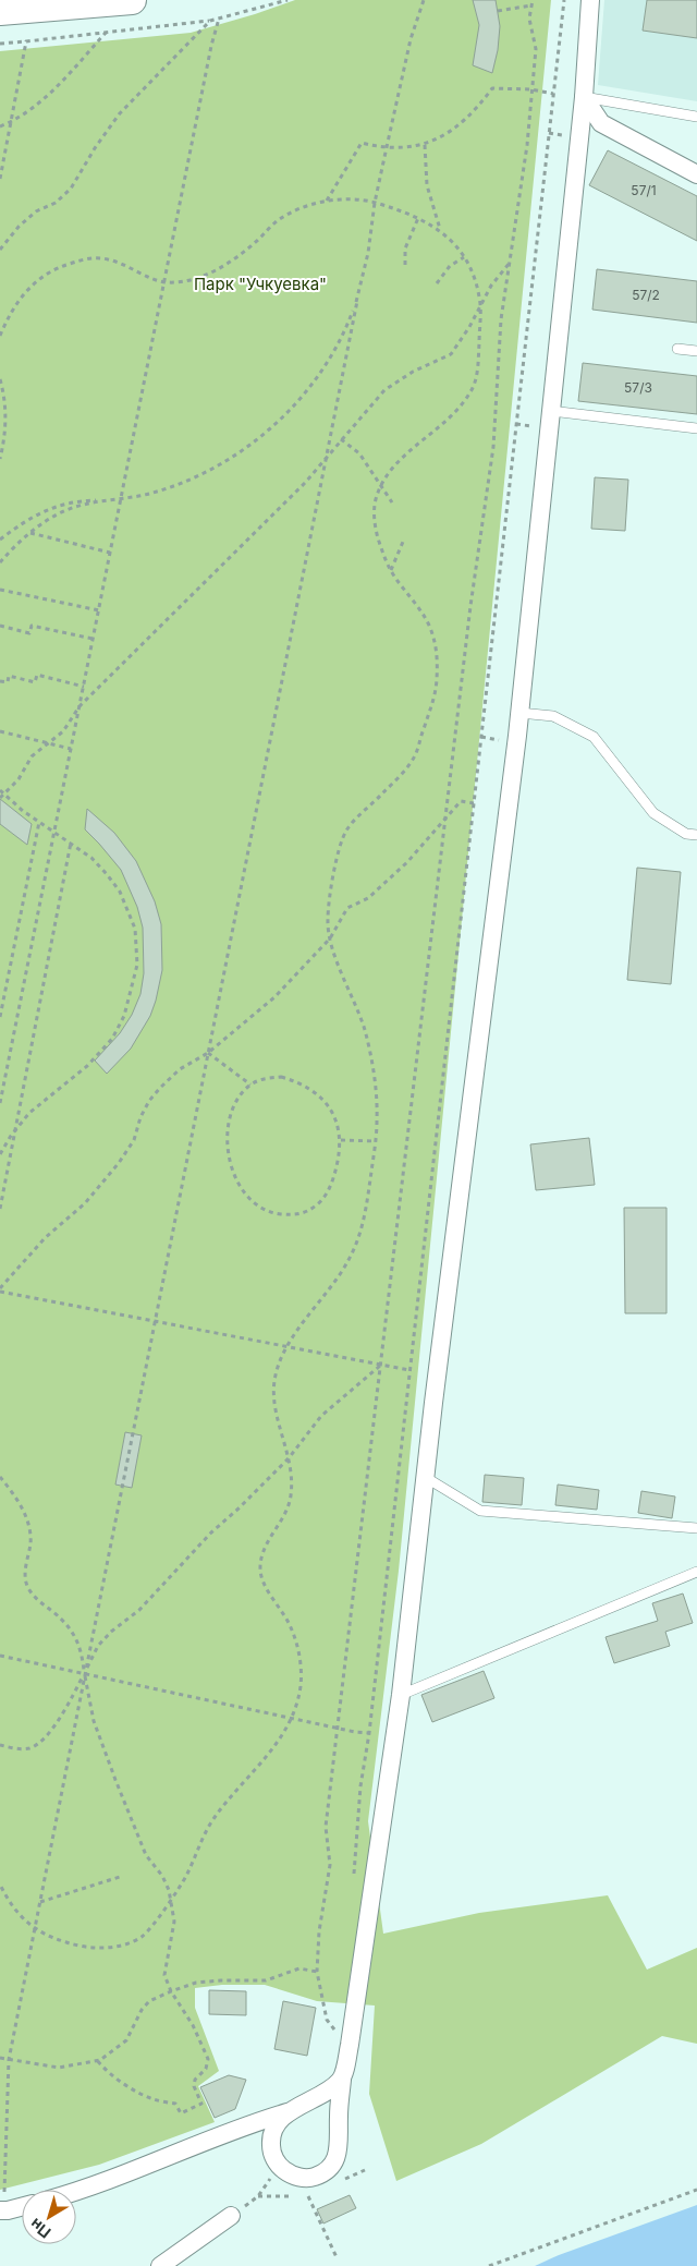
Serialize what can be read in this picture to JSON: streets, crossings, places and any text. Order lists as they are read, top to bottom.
{
  "parks": ["Парк \"Учкуевка\""],
  "house_numbers": ["57/1", "57/2", "57/3"],
  "north": "bottom left"
}
